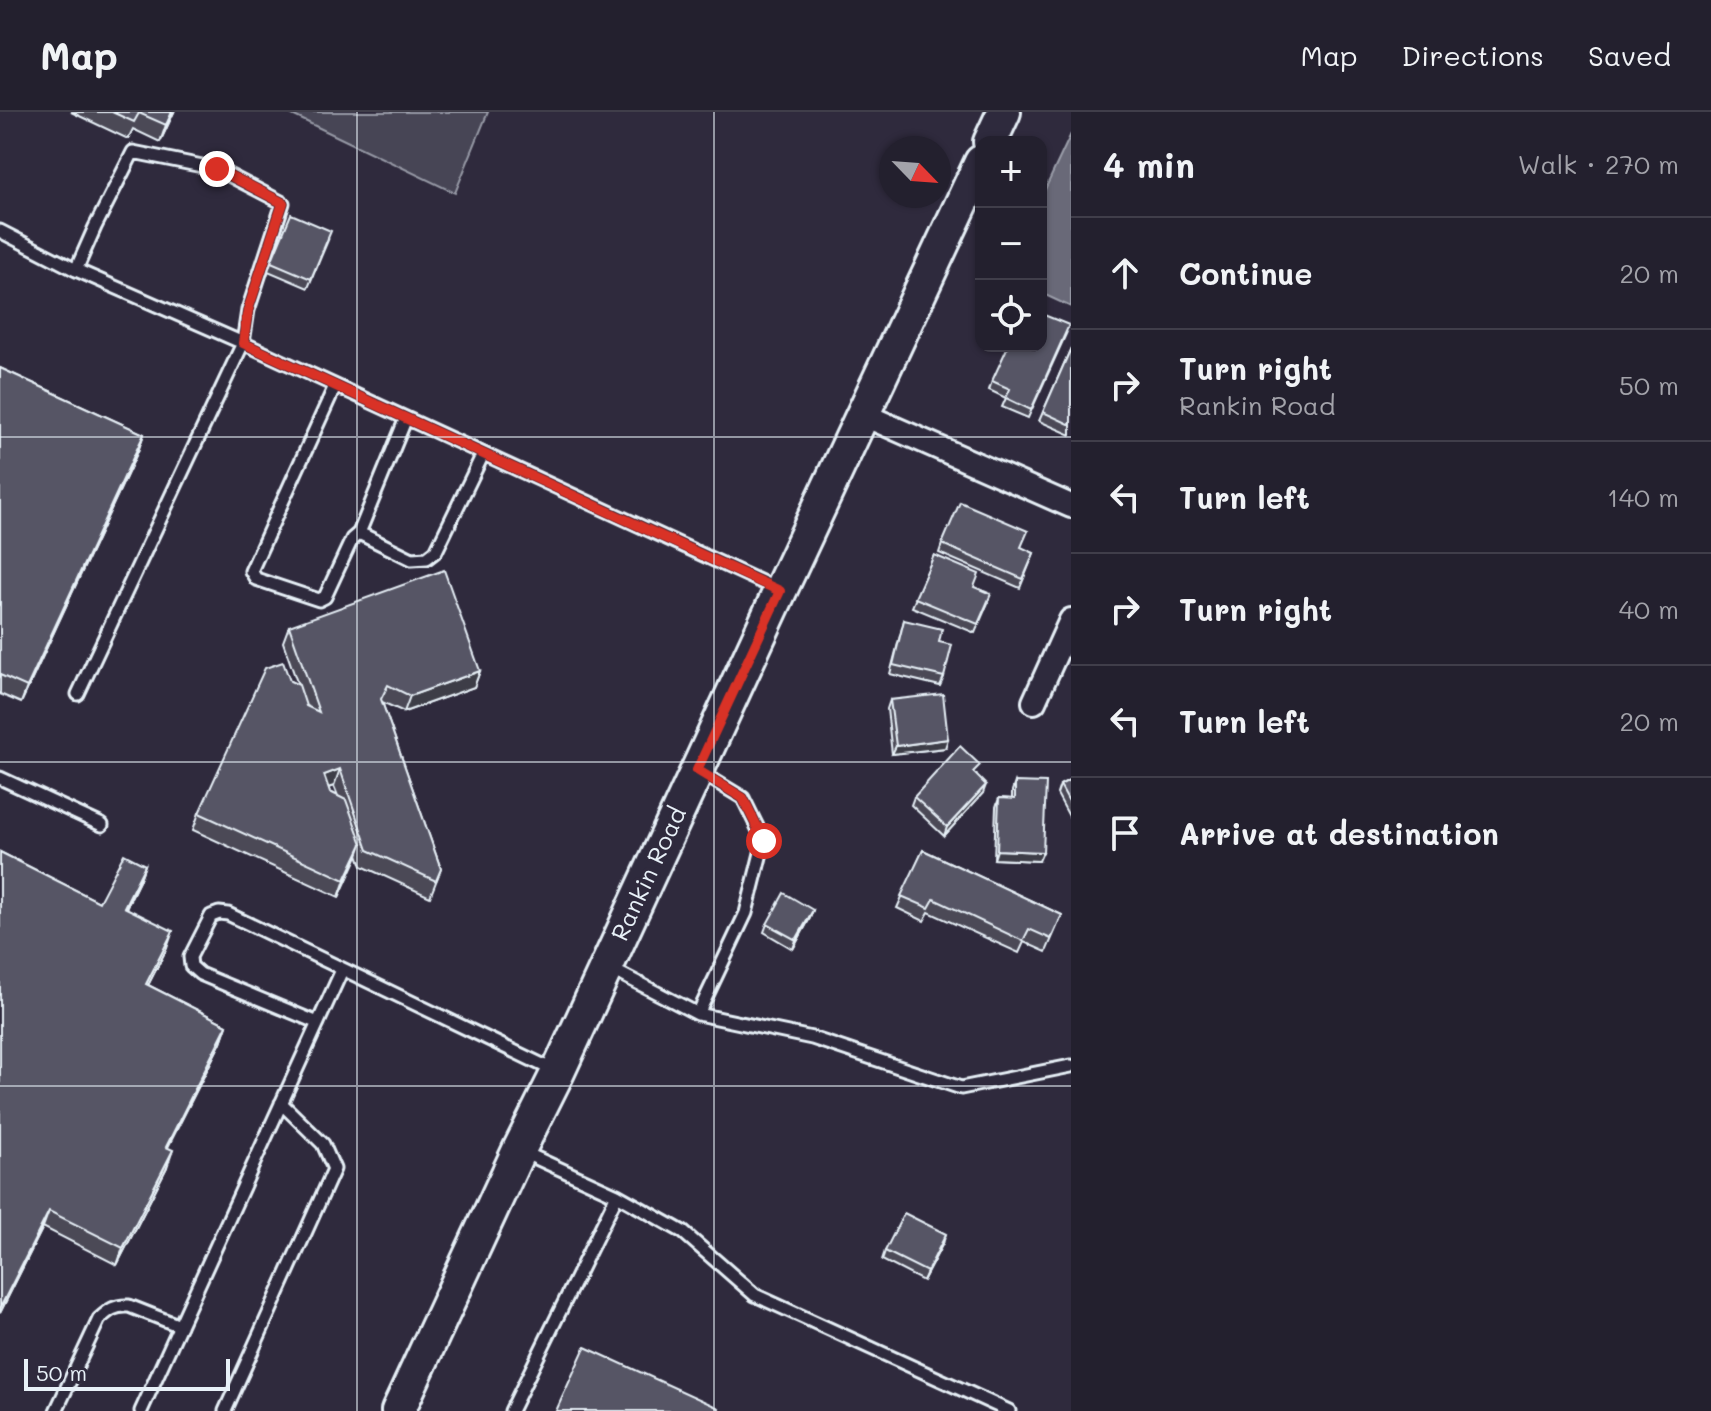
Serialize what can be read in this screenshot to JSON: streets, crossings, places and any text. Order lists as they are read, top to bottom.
{
  "streets": {
    "main road": ["Rankin Road"]
  },
  "scale_bar": "50 m",
  "north": "bottom right",
  "page": {
    "header": "Map",
    "nav": ["Map", "Directions", "Saved"],
    "heading": ["4 min", "Walk · 270 m"],
    "map_buttons": ["+", "−"],
    "list": [
      ["Continue", "20 m"],
      ["Turn right", "Rankin Road", "50 m"],
      ["Turn left", "140 m"],
      ["Turn right", "40 m"],
      ["Turn left", "20 m"],
      "Arrive at destination"
    ],
    "scale": "50 m"
  }
}
